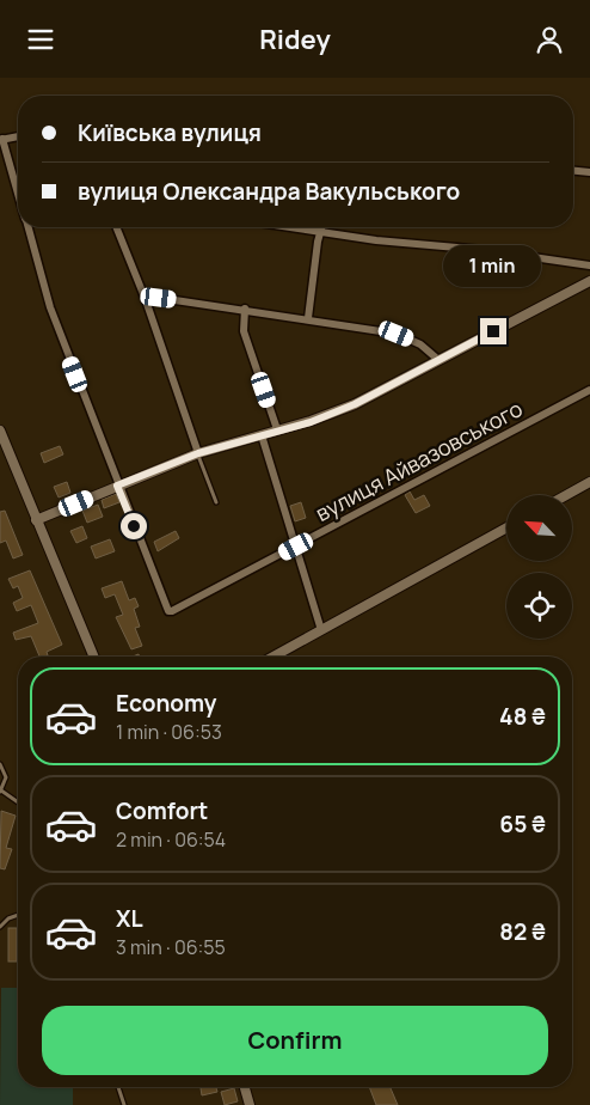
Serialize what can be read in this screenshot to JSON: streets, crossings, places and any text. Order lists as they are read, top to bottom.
{
  "streets": {
    "street": ["вулиця Айвазовського"]
  },
  "north": "top left",
  "page": {
    "header": "Ridey",
    "banner": ["Київська вулиця", "вулиця Олександра Вакульського"],
    "bubble": "1 min",
    "list": [
      {
        "name": "Economy",
        "note": "1 min · 06:53",
        "value": "48 ₴"
      },
      {
        "name": "Comfort",
        "note": "2 min · 06:54",
        "value": "65 ₴"
      },
      {
        "name": "XL",
        "note": "3 min · 06:55",
        "value": "82 ₴"
      }
    ],
    "buttons": "Confirm"
  }
}
